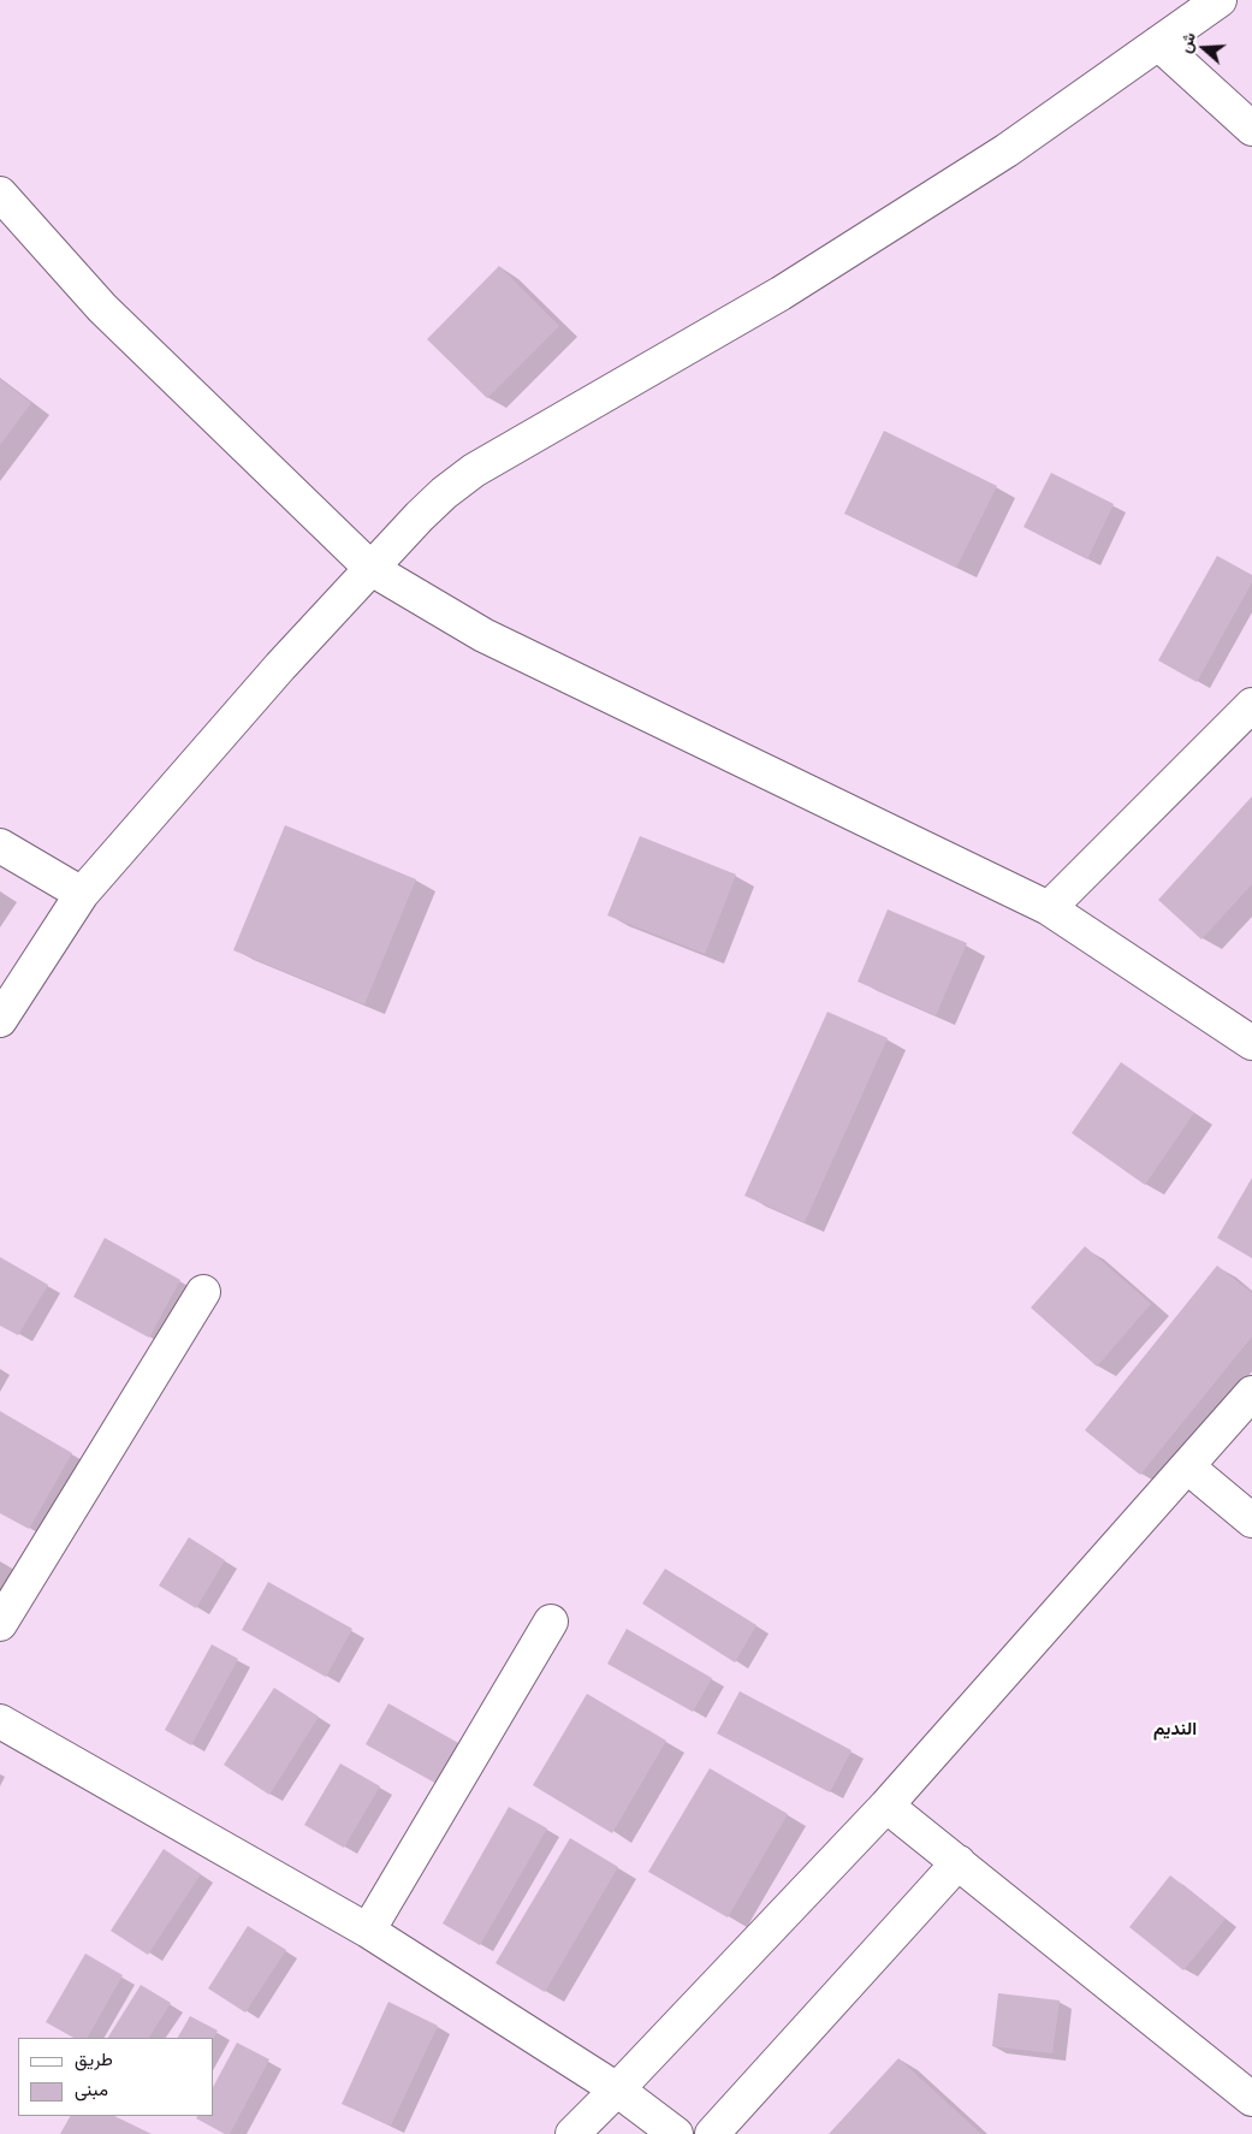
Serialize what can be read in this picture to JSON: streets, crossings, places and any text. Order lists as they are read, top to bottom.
{
  "districts": ["النديم"],
  "legend": ["طريق", "مبنى"],
  "north": "left"
}
